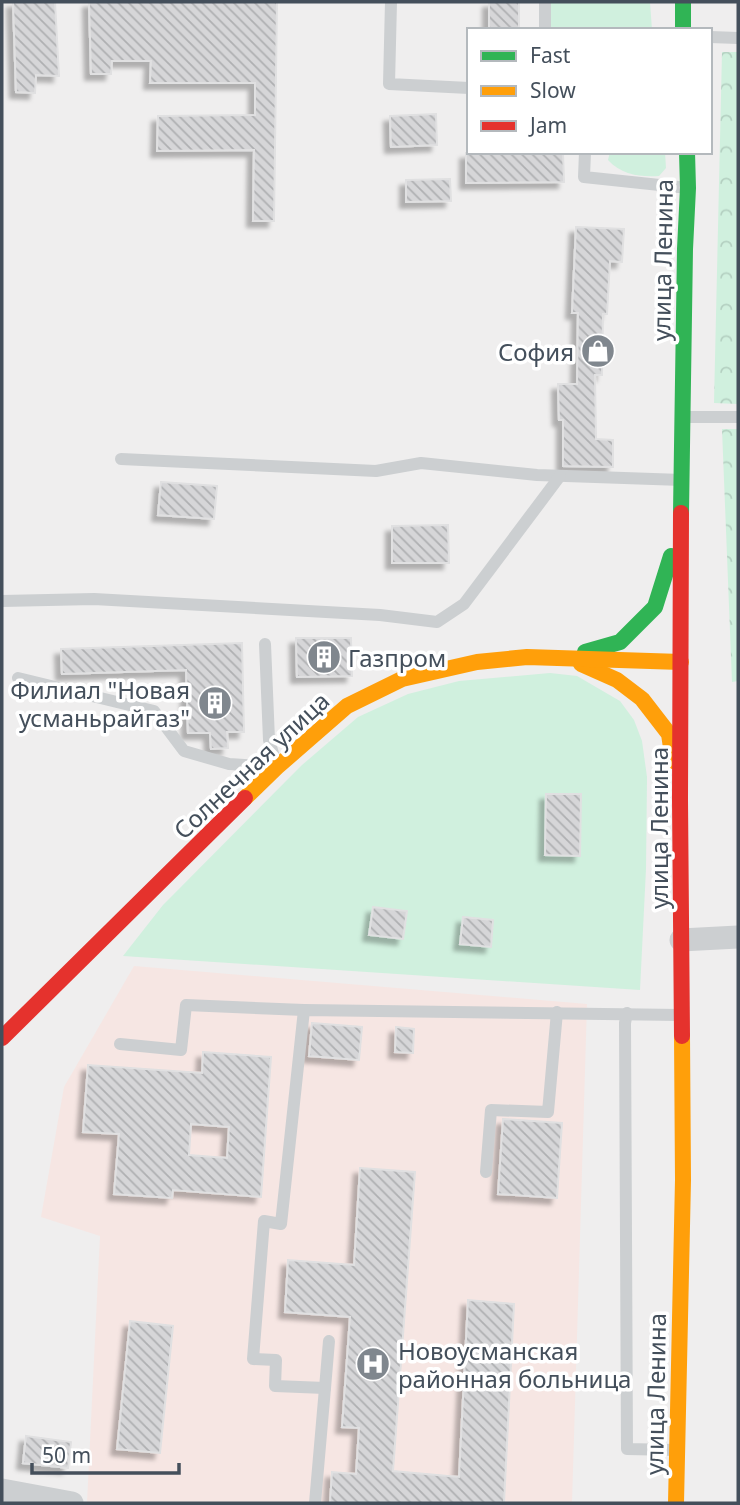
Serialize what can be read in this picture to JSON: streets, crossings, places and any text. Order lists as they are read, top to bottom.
{
  "streets": {
    "main road": ["улица Ленина", "Солнечная улица"]
  },
  "crossings": [
    ["улица Ленина", "Солнечная улица"]
  ],
  "places": {
    "shop": ["София"],
    "building": ["Газпром", "Филиал \"Новая усманьрайгаз\""],
    "hospital": ["Новоусманская районная больница"]
  },
  "legend": ["Fast", "Slow", "Jam"],
  "scale_bar": "50 m"
}
